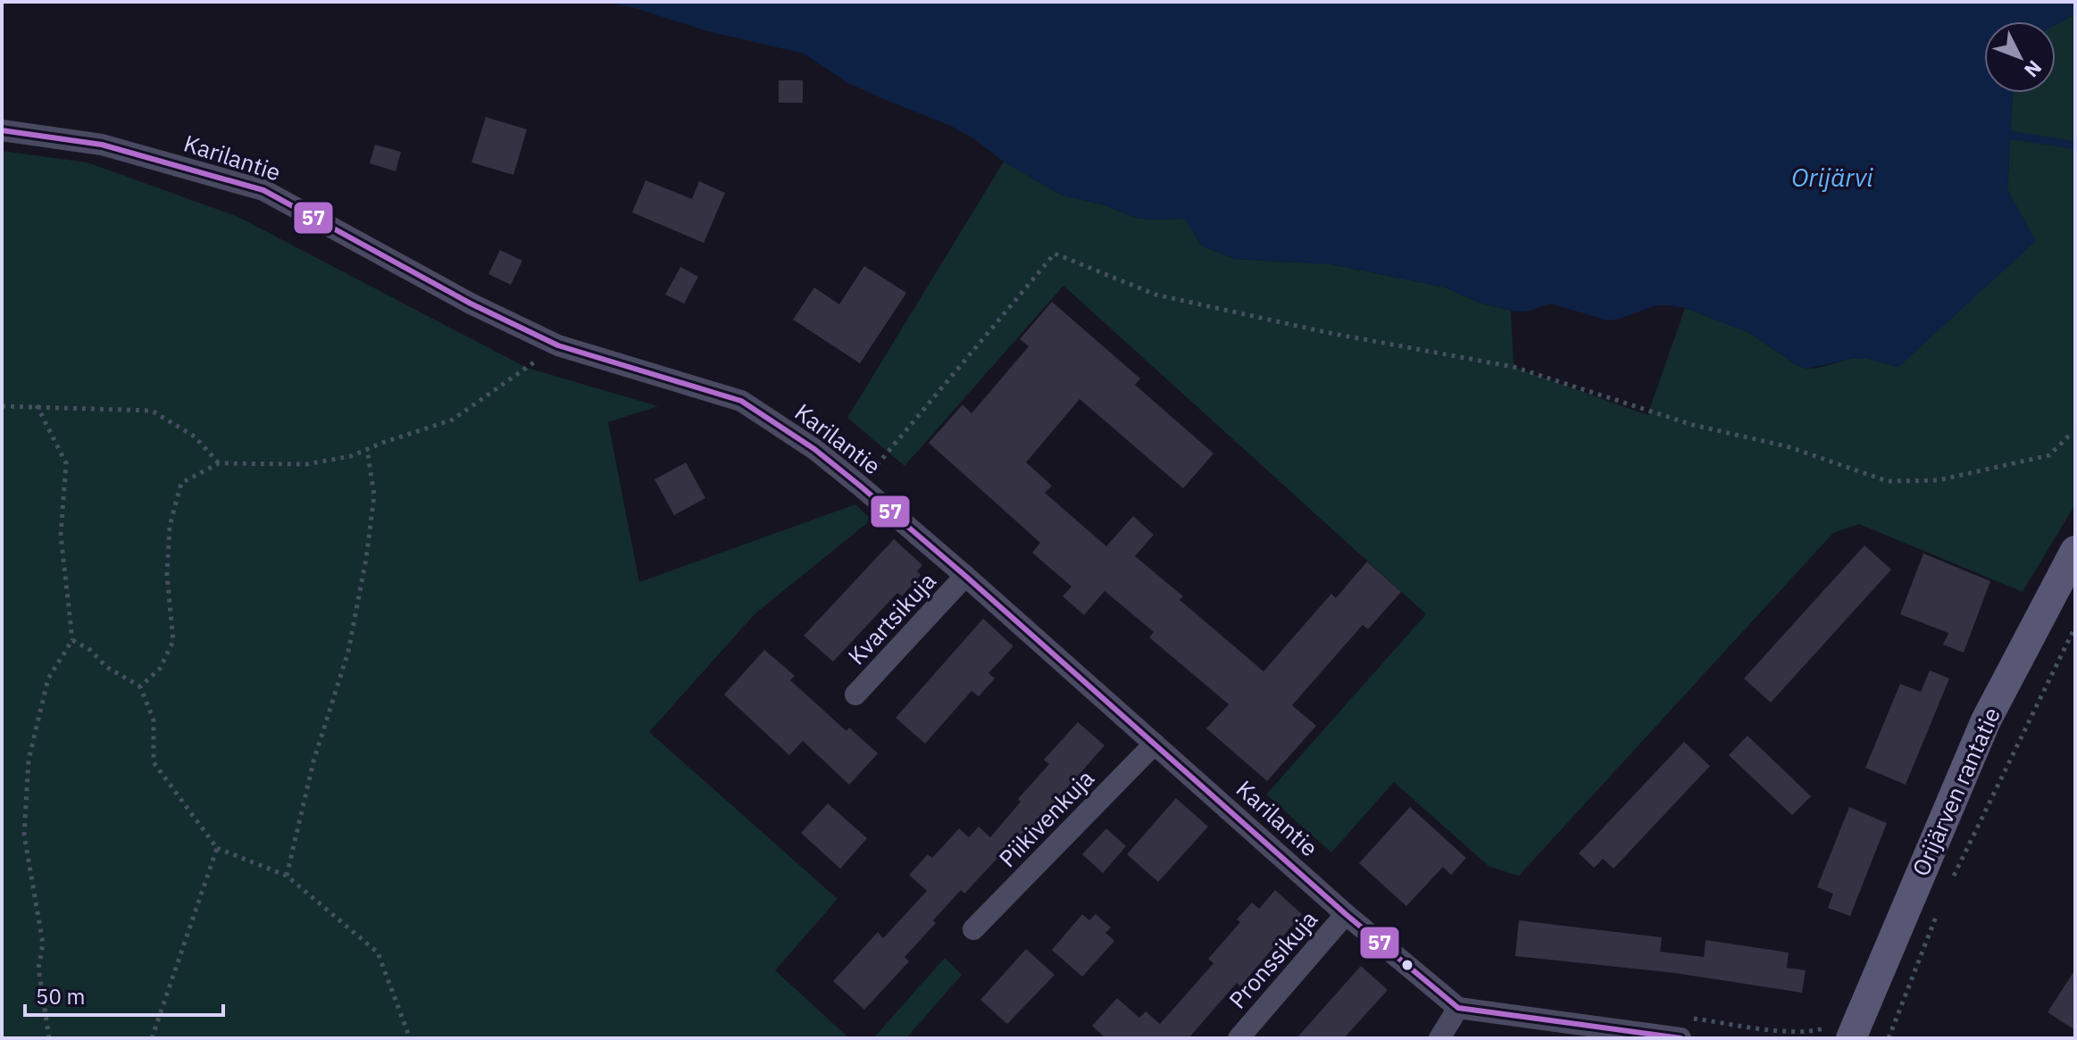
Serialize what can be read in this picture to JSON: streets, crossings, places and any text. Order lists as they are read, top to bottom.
{
  "streets": {
    "street": [
      "Karilantie",
      "Kvartsikuja",
      "Orijärven rantatie",
      "Piikivenkuja",
      "Pronssikuja"
    ]
  },
  "crossings": [
    ["Karilantie", "Kvartsikuja"],
    ["Karilantie", "Piikivenkuja"],
    ["Karilantie", "Pronssikuja"]
  ],
  "water": ["Orijärvi"],
  "lines": ["transit line 57"],
  "scale_bar": "50 m",
  "north": "bottom right"
}
